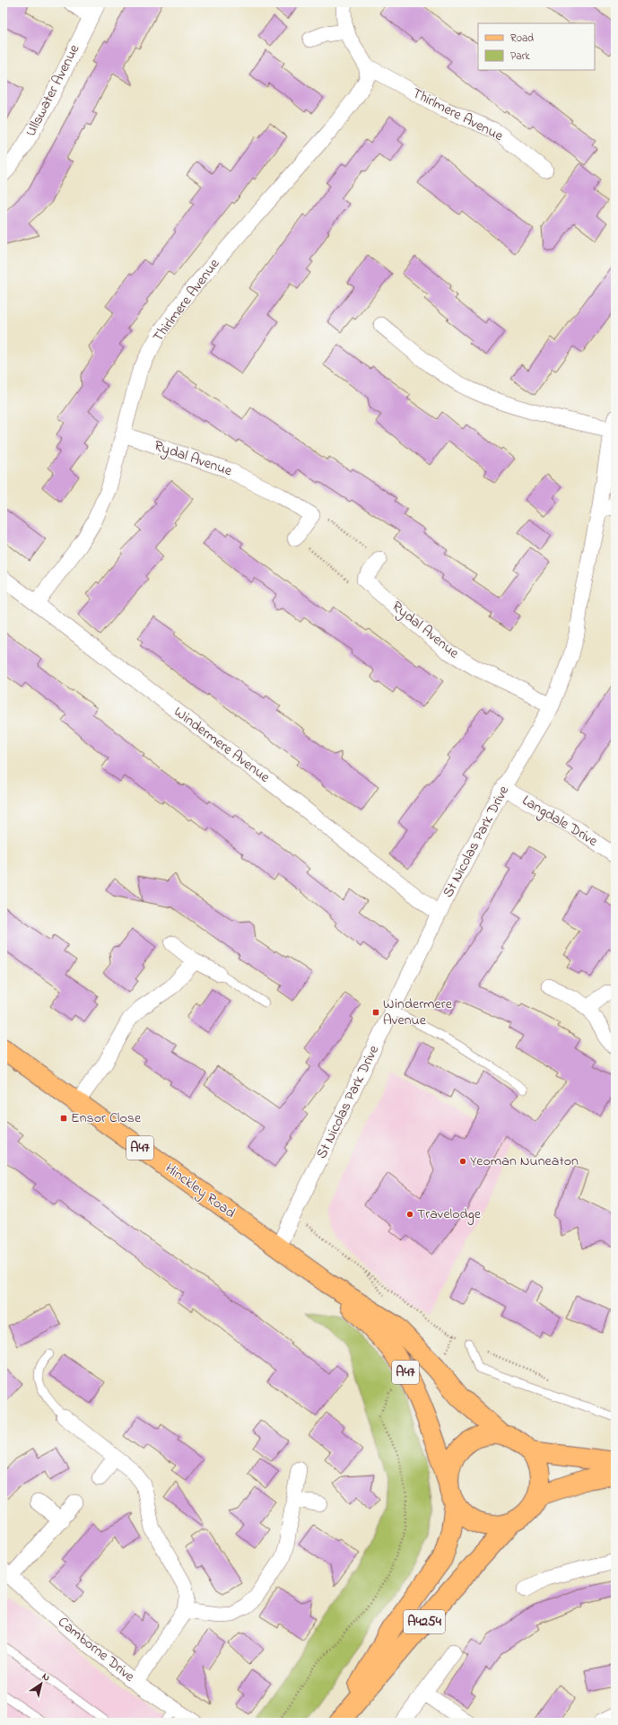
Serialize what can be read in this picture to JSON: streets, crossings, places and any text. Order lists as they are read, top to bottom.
{
  "streets": {
    "main road": ["A47", "Hinckley Road", "A4254"],
    "street": [
      "Ullswater Avenue",
      "Thirlmere Avenue",
      "Rydal Avenue",
      "Windermere Avenue",
      "Langdale Drive",
      "St Nicolas Park Drive",
      "Camborne Drive"
    ]
  },
  "crossings": [
    ["Thirlmere Avenue", "Rydal Avenue"],
    ["Thirlmere Avenue", "Windermere Avenue"],
    ["Rydal Avenue", "St Nicolas Park Drive"],
    ["Windermere Avenue", "St Nicolas Park Drive"],
    ["Langdale Drive", "St Nicolas Park Drive"],
    ["St Nicolas Park Drive", "Hinckley Road"],
    ["A47", "Hinckley Road"],
    ["A47", "A4254"],
    ["Hinckley Road", "A4254"]
  ],
  "places": {
    "transit": ["Windermere Avenue", "Ensor Close"],
    "other": ["Yeoman Nuneaton", "Travelodge"]
  },
  "legend": ["Road", "Park"],
  "north": "top right"
}
